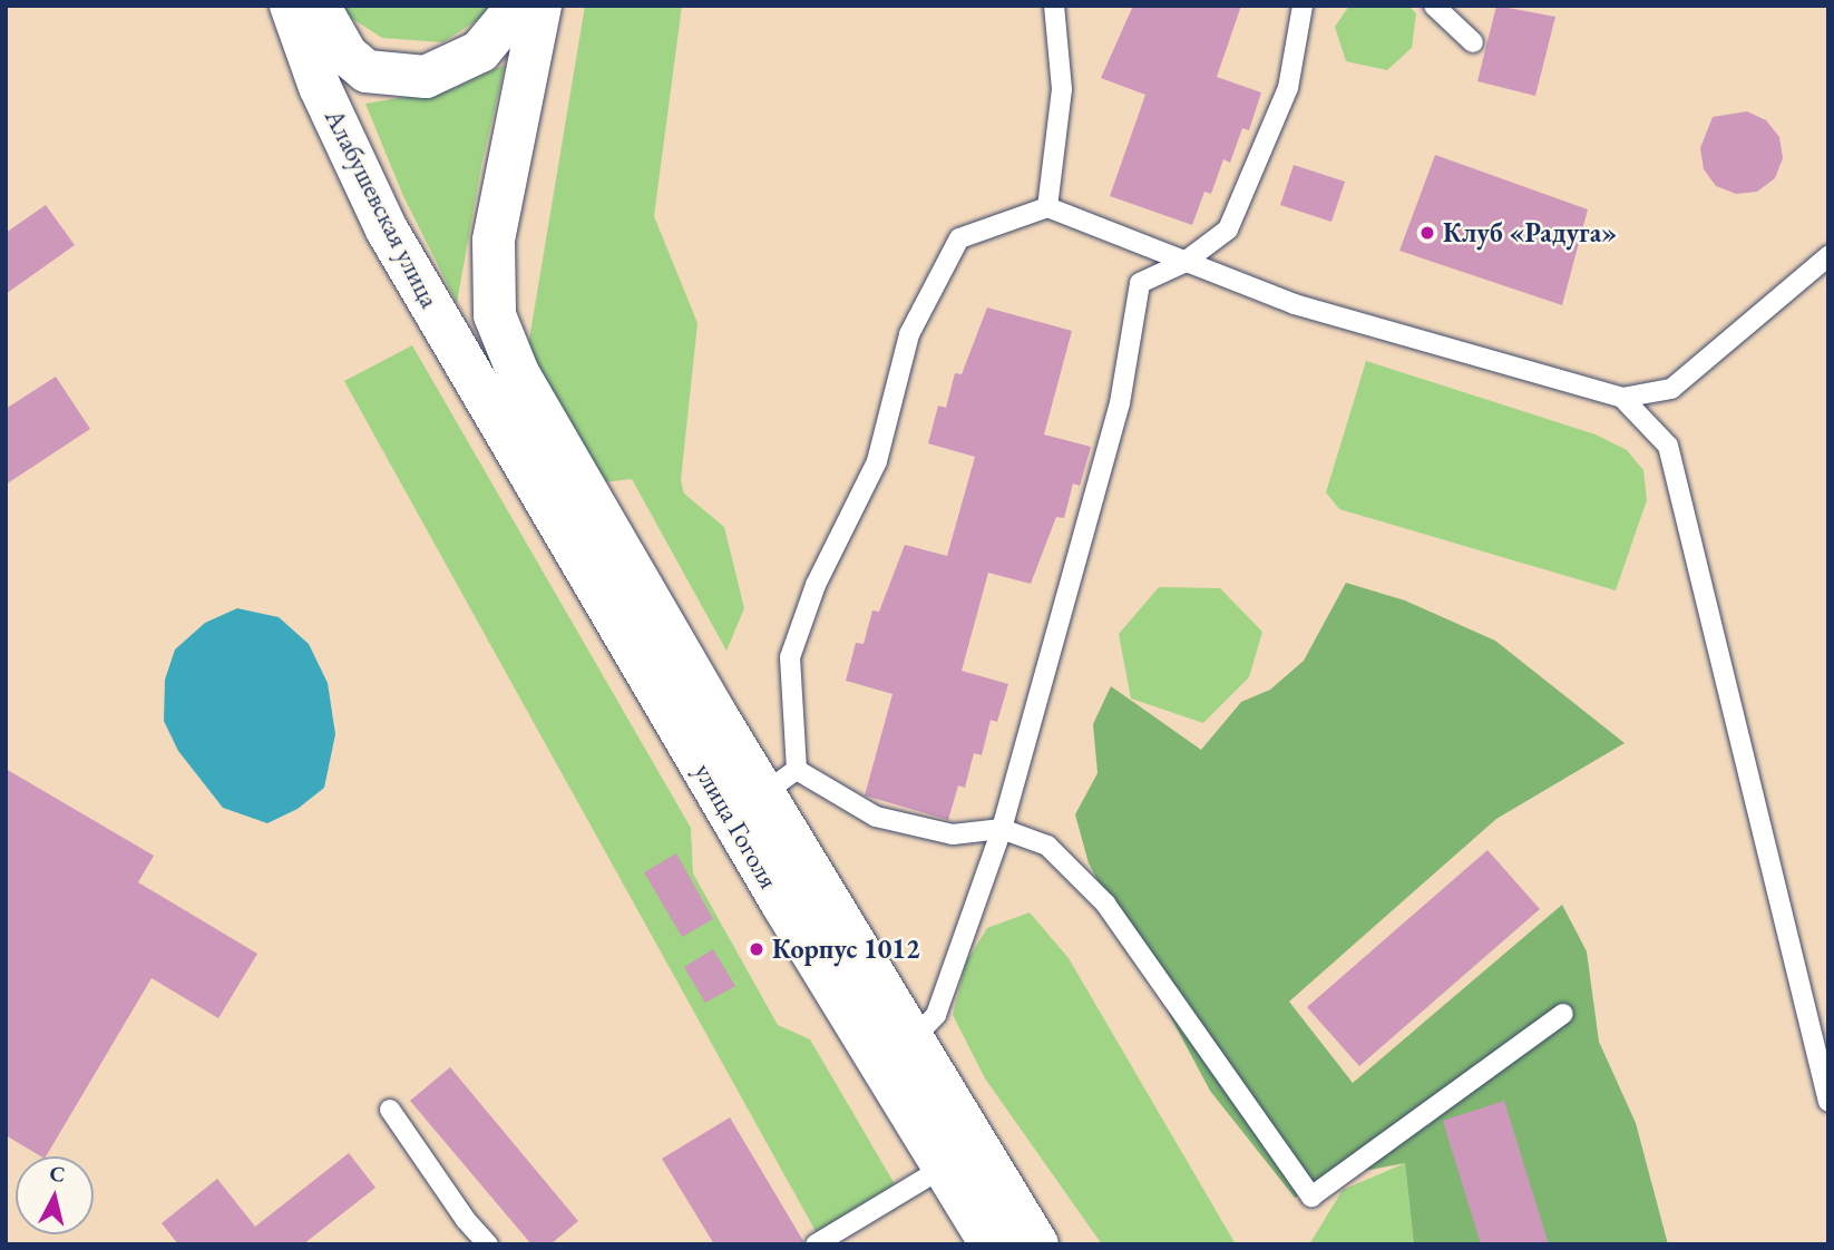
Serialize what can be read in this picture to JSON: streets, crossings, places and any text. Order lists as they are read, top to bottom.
{
  "streets": {
    "street": ["Алабушевская улица", "улица Гоголя"]
  },
  "crossings": [
    ["Алабушевская улица", "улица Гоголя"]
  ],
  "places": ["Клуб «Радуга»", "Корпус 1012"],
  "north": "top"
}
